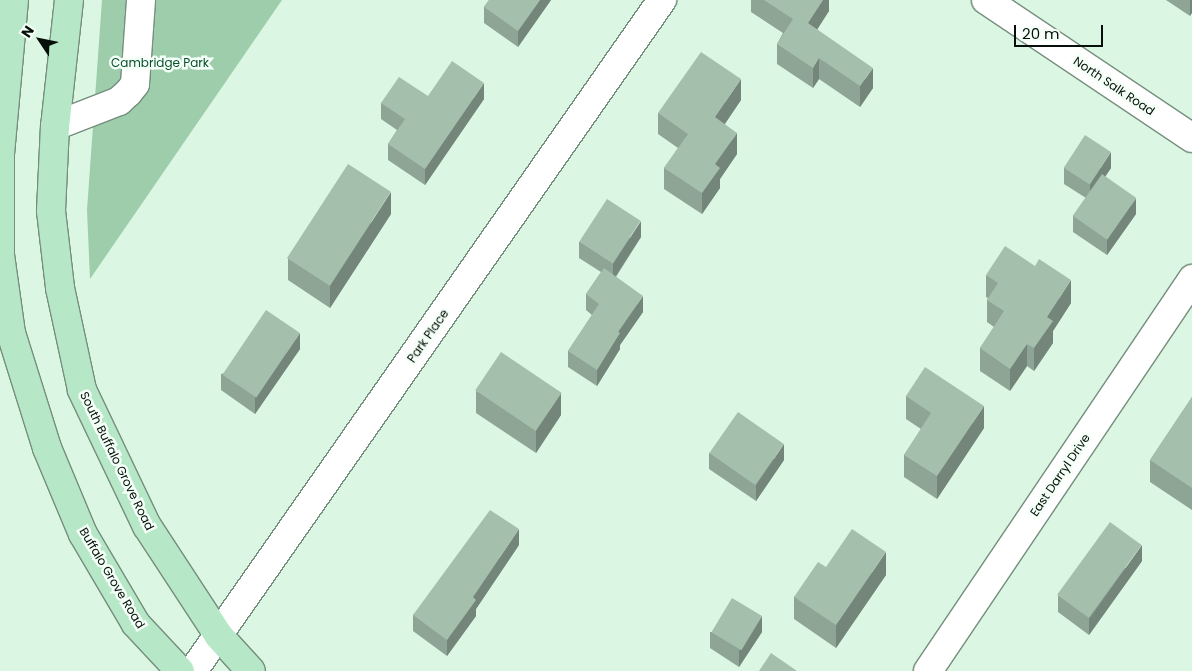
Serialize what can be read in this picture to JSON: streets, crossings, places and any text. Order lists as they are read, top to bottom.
{
  "streets": {
    "main road": ["South Buffalo Grove Road", "Buffalo Grove Road"],
    "street": ["North Salk Road", "Park Place", "East Darryl Drive"]
  },
  "crossings": [
    ["Park Place", "South Buffalo Grove Road"]
  ],
  "parks": ["Cambridge Park"],
  "scale_bar": "20 m",
  "north": "top left"
}
